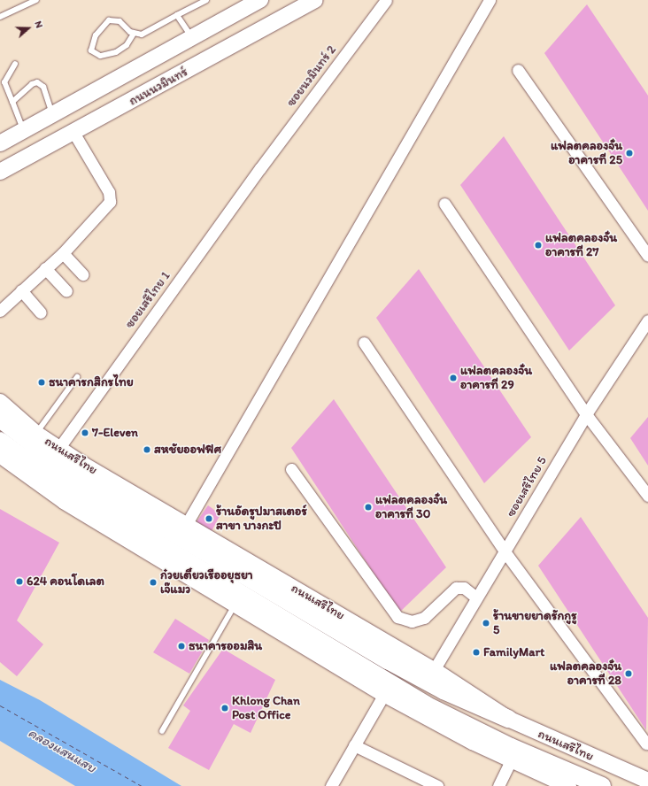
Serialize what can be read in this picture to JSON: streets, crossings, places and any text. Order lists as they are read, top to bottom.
{
  "streets": {
    "main road": ["ถนนนวมินทร์", "ถนนเสรีไทย"],
    "street": ["ซอยนวมินทร์ 2", "ซอยเสรีไทย 1", "ซอยเสรีไทย 5"]
  },
  "crossings": [
    ["ซอยนวมินทร์ 2", "ซอยเสรีไทย 1"],
    ["ซอยเสรีไทย 1", "ถนนเสรีไทย"],
    ["ถนนเสรีไทย", "ซอยเสรีไทย 5"]
  ],
  "water": ["คลองแสนแสบ"],
  "places": [
    "แฟลตคลองจั่น อาคารที่ 25",
    "แฟลตคลองจั่น อาคารที่ 27",
    "แฟลตคลองจั่น อาคารที่ 29",
    "ธนาคารกสิกรไทย",
    "7-Eleven",
    "สหชัยออฟฟิศ",
    "แฟลตคลองจั่น อาคารที่ 30",
    "ร้านอัดรูปมาสเตอร์ สาขา บางกะปิ",
    "624 คอนโดเลต",
    "ก๋วยเตี๋ยวเรืออยุธยา เจ๊แมว",
    "ร้านขายยาดรักกูรู 5",
    "ธนาคารออมสิน",
    "FamilyMart",
    "แฟลตคลองจั่น อาคารที่ 28",
    "Khlong Chan Post Office"
  ],
  "north": "right"
}
